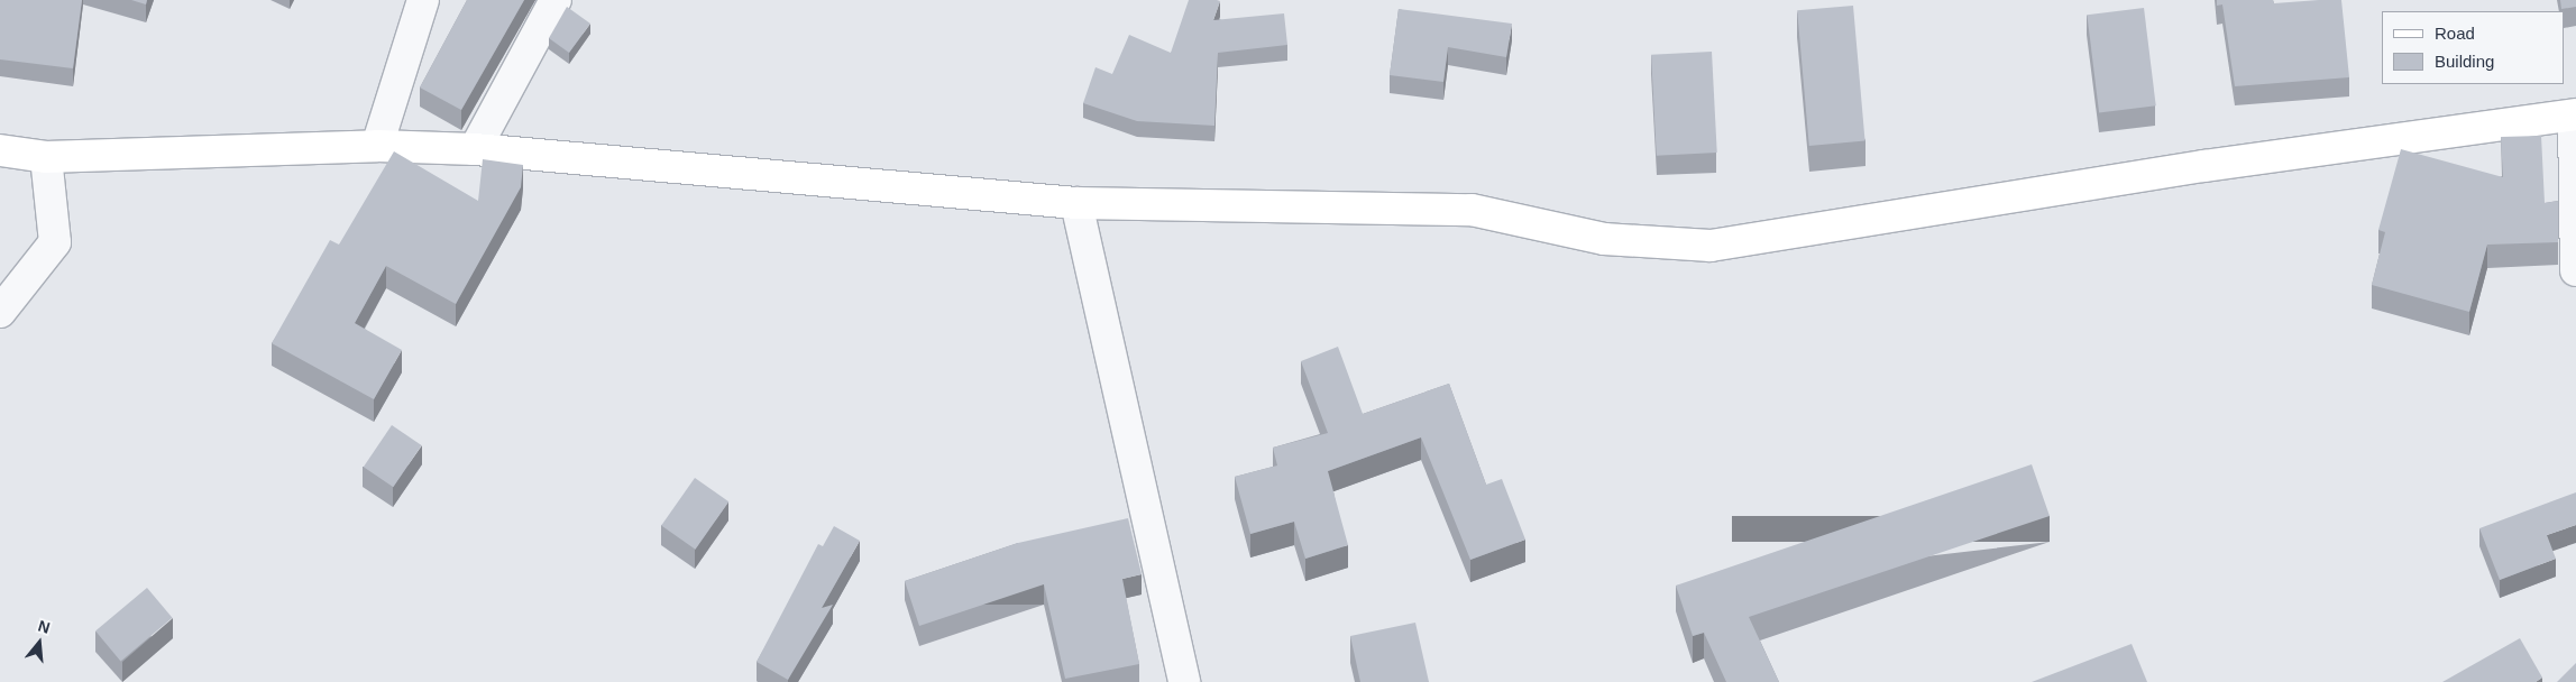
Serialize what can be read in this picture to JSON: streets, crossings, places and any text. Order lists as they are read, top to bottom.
{
  "legend": ["Road", "Building"],
  "north": "top"
}
